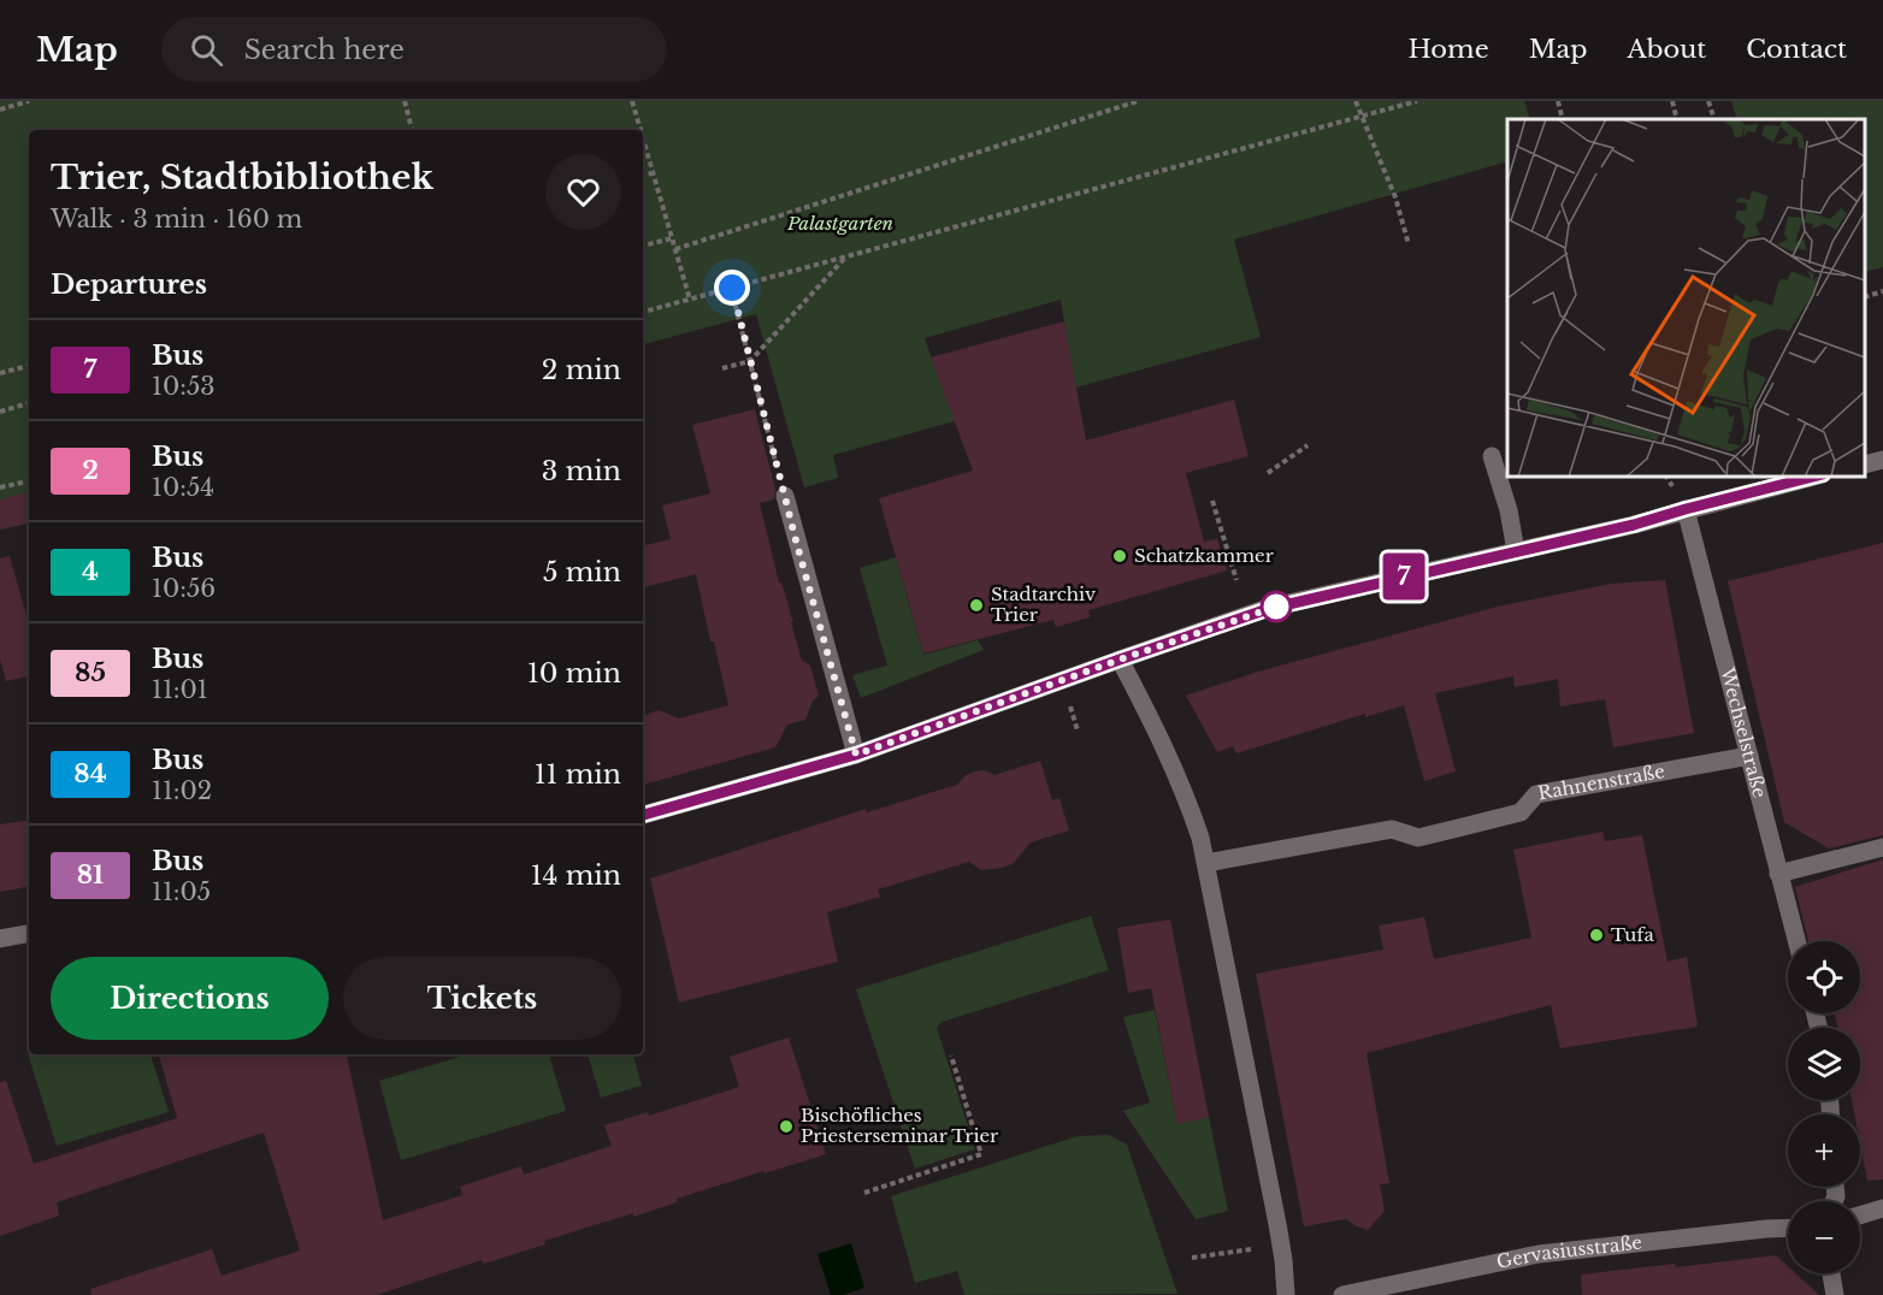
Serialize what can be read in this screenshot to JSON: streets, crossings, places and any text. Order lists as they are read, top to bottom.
{
  "streets": {
    "street": ["Wechselstraße", "Rahnenstraße", "Gervasiusstraße"]
  },
  "crossings": [
    ["Wechselstraße", "Rahnenstraße"]
  ],
  "parks": ["Palastgarten"],
  "places": [
    "Schatzkammer",
    "Stadtarchiv Trier",
    "Tufa",
    "Bischöfliches Priesterseminar Trier"
  ],
  "lines": ["bus line 7"],
  "page": {
    "header": "Map",
    "search": "Search here",
    "nav": [
      "Home",
      "Map",
      "About",
      "Contact"
    ],
    "on_map": "7",
    "heading": [
      ["Trier, Stadtbibliothek", "Walk · 3 min · 160 m"],
      "Departures"
    ],
    "list": [
      {
        "mark": "7",
        "name": "Bus",
        "note": "10:53",
        "value": "2 min"
      },
      {
        "mark": "2",
        "name": "Bus",
        "note": "10:54",
        "value": "3 min"
      },
      {
        "mark": "4",
        "name": "Bus",
        "note": "10:56",
        "value": "5 min"
      },
      {
        "mark": "85",
        "name": "Bus",
        "note": "11:01",
        "value": "10 min"
      },
      {
        "mark": "84",
        "name": "Bus",
        "note": "11:02",
        "value": "11 min"
      },
      {
        "mark": "81",
        "name": "Bus",
        "note": "11:05",
        "value": "14 min"
      }
    ],
    "map_buttons": ["+", "−"],
    "buttons": ["Directions", "Tickets"]
  }
}
